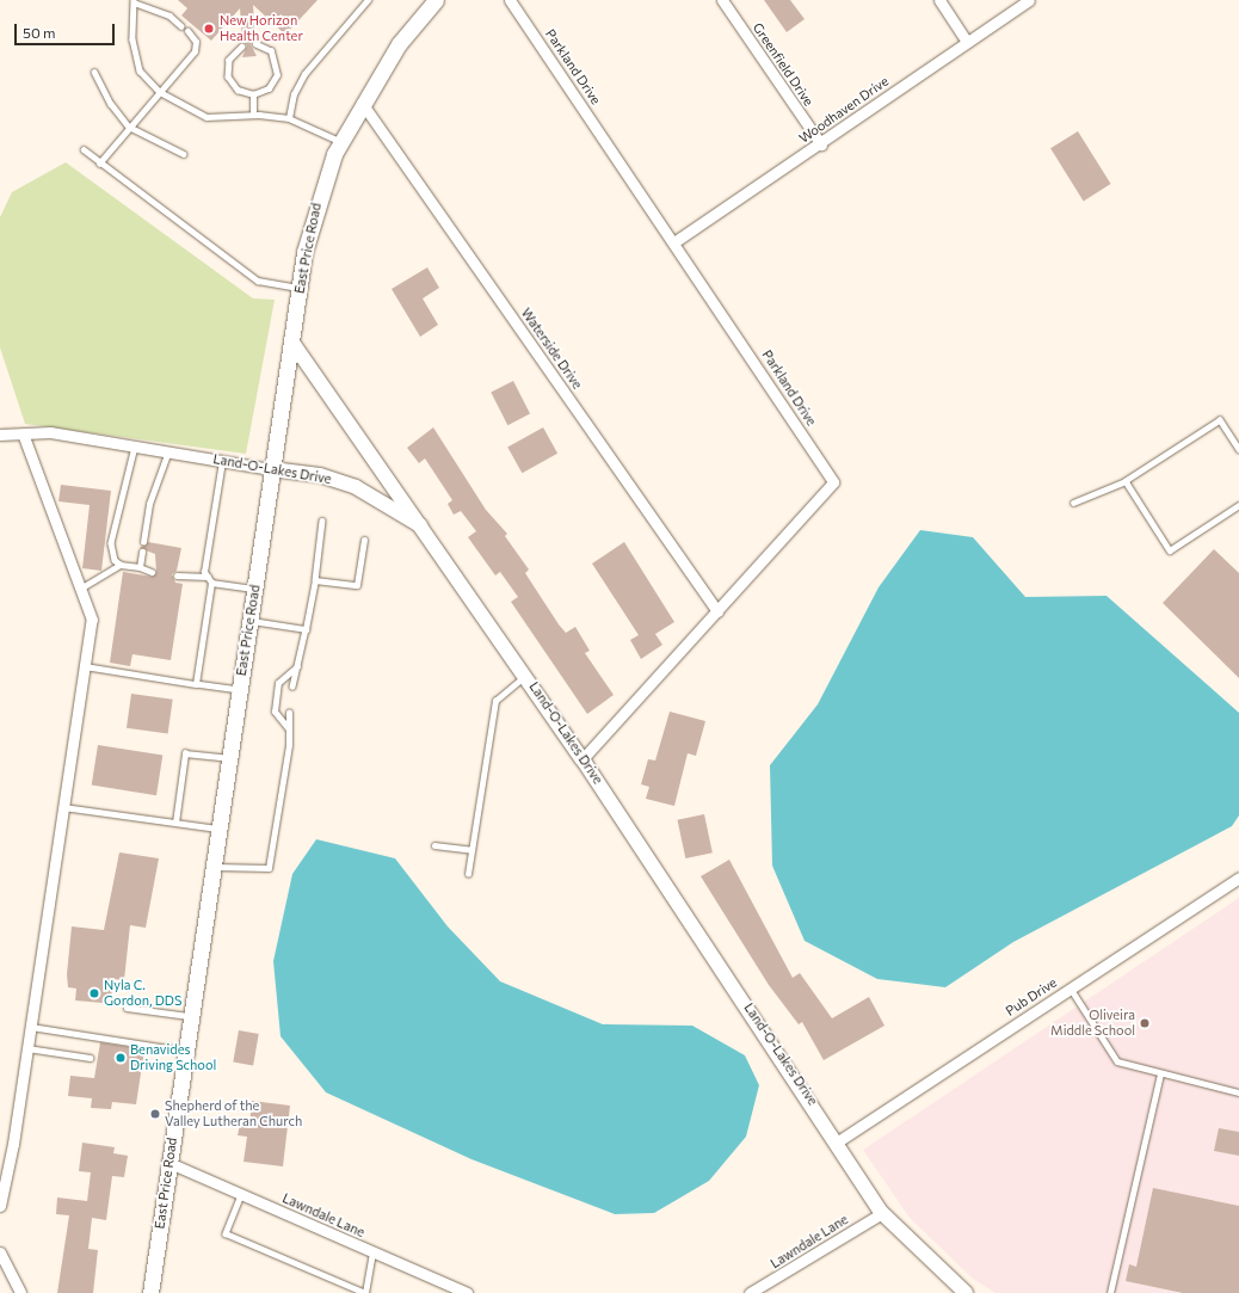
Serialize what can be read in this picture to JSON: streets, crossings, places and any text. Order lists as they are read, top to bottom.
{
  "streets": {
    "main road": ["East Price Road"],
    "street": [
      "Greenfield Drive",
      "Parkland Drive",
      "Woodhaven Drive",
      "Waterside Drive",
      "Land-O-Lakes Drive",
      "Pub Drive",
      "Lawndale Lane"
    ]
  },
  "crossings": [
    ["Greenfield Drive", "Woodhaven Drive"],
    ["Parkland Drive", "Woodhaven Drive"],
    ["Parkland Drive", "Waterside Drive"],
    ["Parkland Drive", "Land-O-Lakes Drive"],
    ["East Price Road", "Waterside Drive"],
    ["East Price Road", "Land-O-Lakes Drive"],
    ["East Price Road", "Lawndale Lane"],
    ["Land-O-Lakes Drive", "Pub Drive"],
    ["Land-O-Lakes Drive", "Lawndale Lane"]
  ],
  "places": [
    "New Horizon Health Center",
    "Nyla C. Gordon, DDS",
    "Oliveira Middle School",
    "Benavides Driving School",
    "Shepherd of the Valley Lutheran Church"
  ],
  "scale_bar": "50 m"
}
